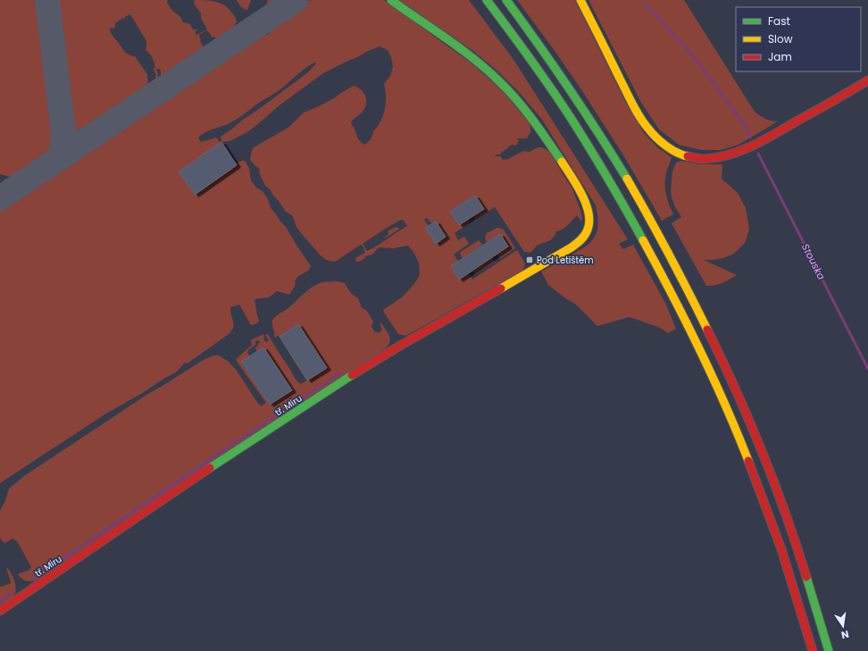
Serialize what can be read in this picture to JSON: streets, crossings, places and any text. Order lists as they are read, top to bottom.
{
  "streets": {
    "main road": ["tř. Míru"]
  },
  "water": ["Stouska"],
  "places": {
    "transit": ["Pod Letištěm"]
  },
  "legend": ["Fast", "Slow", "Jam"],
  "north": "bottom"
}
